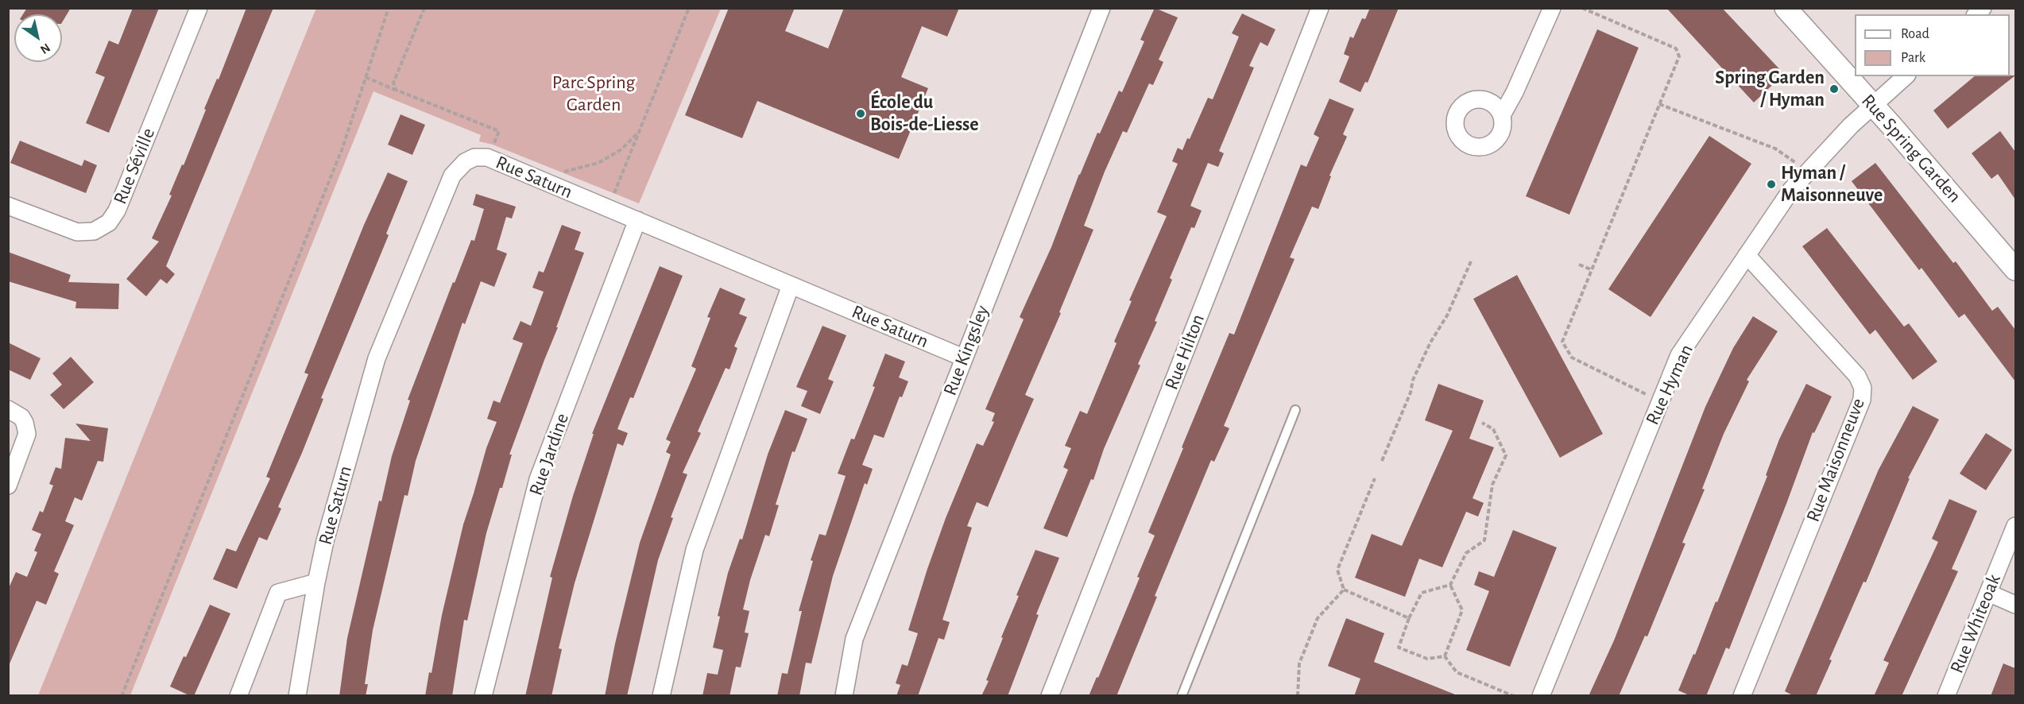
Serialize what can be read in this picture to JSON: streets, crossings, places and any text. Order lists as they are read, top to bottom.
{
  "streets": {
    "street": [
      "Rue Spring Garden",
      "Rue Séville",
      "Rue Saturn",
      "Rue Kingsley",
      "Rue Hilton",
      "Rue Hyman",
      "Rue Jardine",
      "Rue Maisonneuve",
      "Rue Whiteoak"
    ]
  },
  "crossings": [
    ["Rue Spring Garden", "Rue Hyman"],
    ["Rue Saturn", "Rue Kingsley"],
    ["Rue Saturn", "Rue Jardine"],
    ["Rue Hyman", "Rue Maisonneuve"]
  ],
  "parks": ["Parc Spring Garden"],
  "places": ["Spring Garden / Hyman", "École du Bois-de-Liesse", "Hyman / Maisonneuve"],
  "legend": ["Road", "Park"],
  "north": "bottom right"
}
